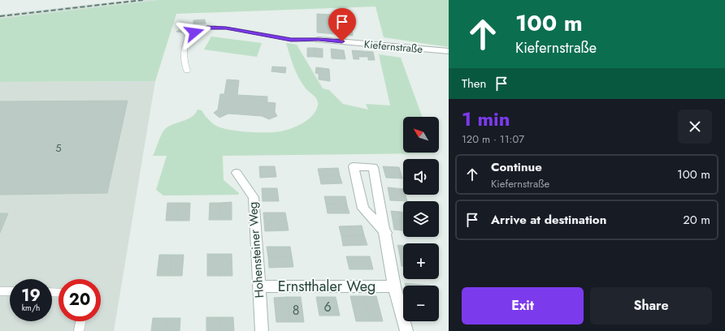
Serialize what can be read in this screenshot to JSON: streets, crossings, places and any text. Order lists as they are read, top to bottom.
{
  "streets": {
    "street": ["Kiefernstraße", "Hohensteiner Weg", "Ernstthaler Weg"]
  },
  "crossings": [
    ["Hohensteiner Weg", "Ernstthaler Weg"]
  ],
  "house_numbers": ["5", "6", "8"],
  "north": "top left",
  "page": {
    "turn": ["100 m", "Kiefernstraße"],
    "then": "Then",
    "heading": ["1 min", "120 m · 11:07"],
    "map_buttons": ["+", "−"],
    "list": [
      {
        "name": "Continue",
        "note": "Kiefernstraße",
        "value": "100 m"
      },
      {
        "name": "Arrive at destination",
        "value": "20 m"
      }
    ],
    "speed": "19 km/h",
    "limit": "20",
    "buttons": ["Exit", "Share"]
  }
}
